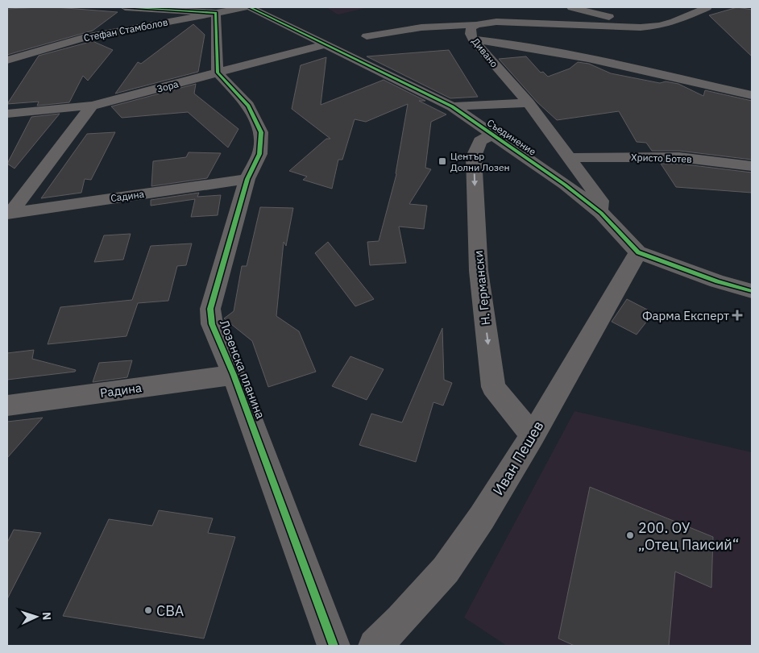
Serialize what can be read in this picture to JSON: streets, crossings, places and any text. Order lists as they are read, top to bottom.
{
  "streets": {
    "street": [
      "Стефан Стамболов",
      "Дивано",
      "Зора",
      "Съединение",
      "Христо Ботев",
      "Садина",
      "Н. Германски",
      "Лозенска планина",
      "Радина",
      "Иван Пешев"
    ]
  },
  "crossings": [
    ["Дивано", "Съединение"],
    ["Дивано", "Христо Ботев"],
    ["Зора", "Съединение"],
    ["Зора", "Лозенска планина"],
    ["Съединение", "Н. Германски"],
    ["Съединение", "Иван Пешев"],
    ["Садина", "Лозенска планина"],
    ["Н. Германски", "Иван Пешев"],
    ["Лозенска планина", "Радина"]
  ],
  "one_way": ["Н. Германски"],
  "places": {
    "transit": ["Център Долни Лозен"],
    "health": ["Фарма Експерт"],
    "other": ["200. ОУ „Отец Паисий“", "CBA"]
  },
  "north": "right"
}
